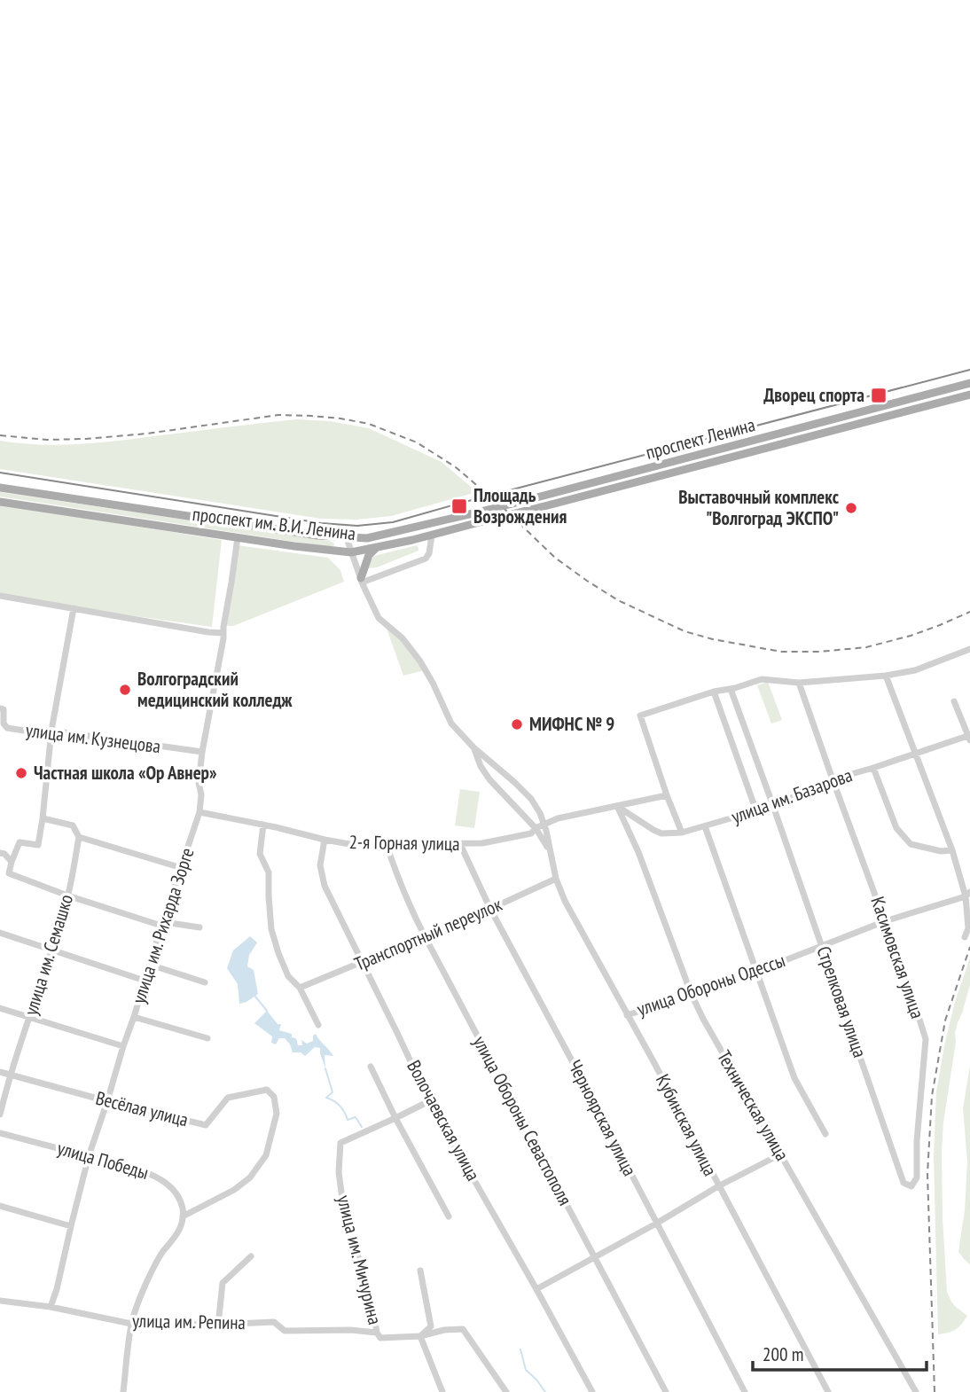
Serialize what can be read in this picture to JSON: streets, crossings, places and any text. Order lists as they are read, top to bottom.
{
  "streets": {
    "main road": ["проспект Ленина", "проспект им. В.И. Ленина"],
    "street": [
      "улица им. Кузнецова",
      "улица им. Базарова",
      "2-я Горная улица",
      "улица им. Рихарда Зорге",
      "Транспортный переулок",
      "улица им. Семашко",
      "Касимовская улица",
      "улица Обороны Одессы",
      "Стрелковая улица",
      "Техническая улица",
      "Весёлая улица",
      "Черноярская улица",
      "Волочаевская улица",
      "улица Обороны Севастополя",
      "Кубинская улица",
      "улица Победы",
      "улица им. Мичурина",
      "улица им. Репина"
    ]
  },
  "crossings": [
    ["проспект Ленина", "проспект им. В.И. Ленина"],
    ["проспект им. В.И. Ленина", "улица им. Рихарда Зорге"],
    ["проспект им. В.И. Ленина", "Кубинская улица"],
    ["улица им. Кузнецова", "улица им. Рихарда Зорге"],
    ["улица им. Базарова", "Касимовская улица"],
    ["улица им. Базарова", "Стрелковая улица"],
    ["улица им. Базарова", "Техническая улица"],
    ["2-я Горная улица", "улица им. Рихарда Зорге"],
    ["2-я Горная улица", "Черноярская улица"],
    ["2-я Горная улица", "Волочаевская улица"],
    ["2-я Горная улица", "улица Обороны Севастополя"],
    ["2-я Горная улица", "Кубинская улица"],
    ["улица им. Рихарда Зорге", "Весёлая улица"],
    ["улица им. Рихарда Зорге", "улица Победы"],
    ["улица им. Рихарда Зорге", "улица им. Репина"],
    ["Транспортный переулок", "Черноярская улица"],
    ["Транспортный переулок", "Волочаевская улица"],
    ["Транспортный переулок", "улица Обороны Севастополя"],
    ["Транспортный переулок", "Кубинская улица"],
    ["улица им. Семашко", "Весёлая улица"],
    ["Касимовская улица", "улица Обороны Одессы"],
    ["Касимовская улица", "Стрелковая улица"],
    ["улица Обороны Одессы", "Стрелковая улица"],
    ["улица Обороны Одессы", "Техническая улица"],
    ["улица Обороны Одессы", "Кубинская улица"],
    ["Весёлая улица", "улица Победы"],
    ["улица им. Мичурина", "улица им. Репина"]
  ],
  "places": {
    "transit": ["Дворец спорта", "Площадь Возрождения"],
    "other": [
      "Выставочный комплекс \"Волгоград ЭКСПО\"",
      "Волгоградский медицинский колледж",
      "МИФНС № 9",
      "Частная школа «Ор Авнер»"
    ]
  },
  "scale_bar": "200 m"
}
